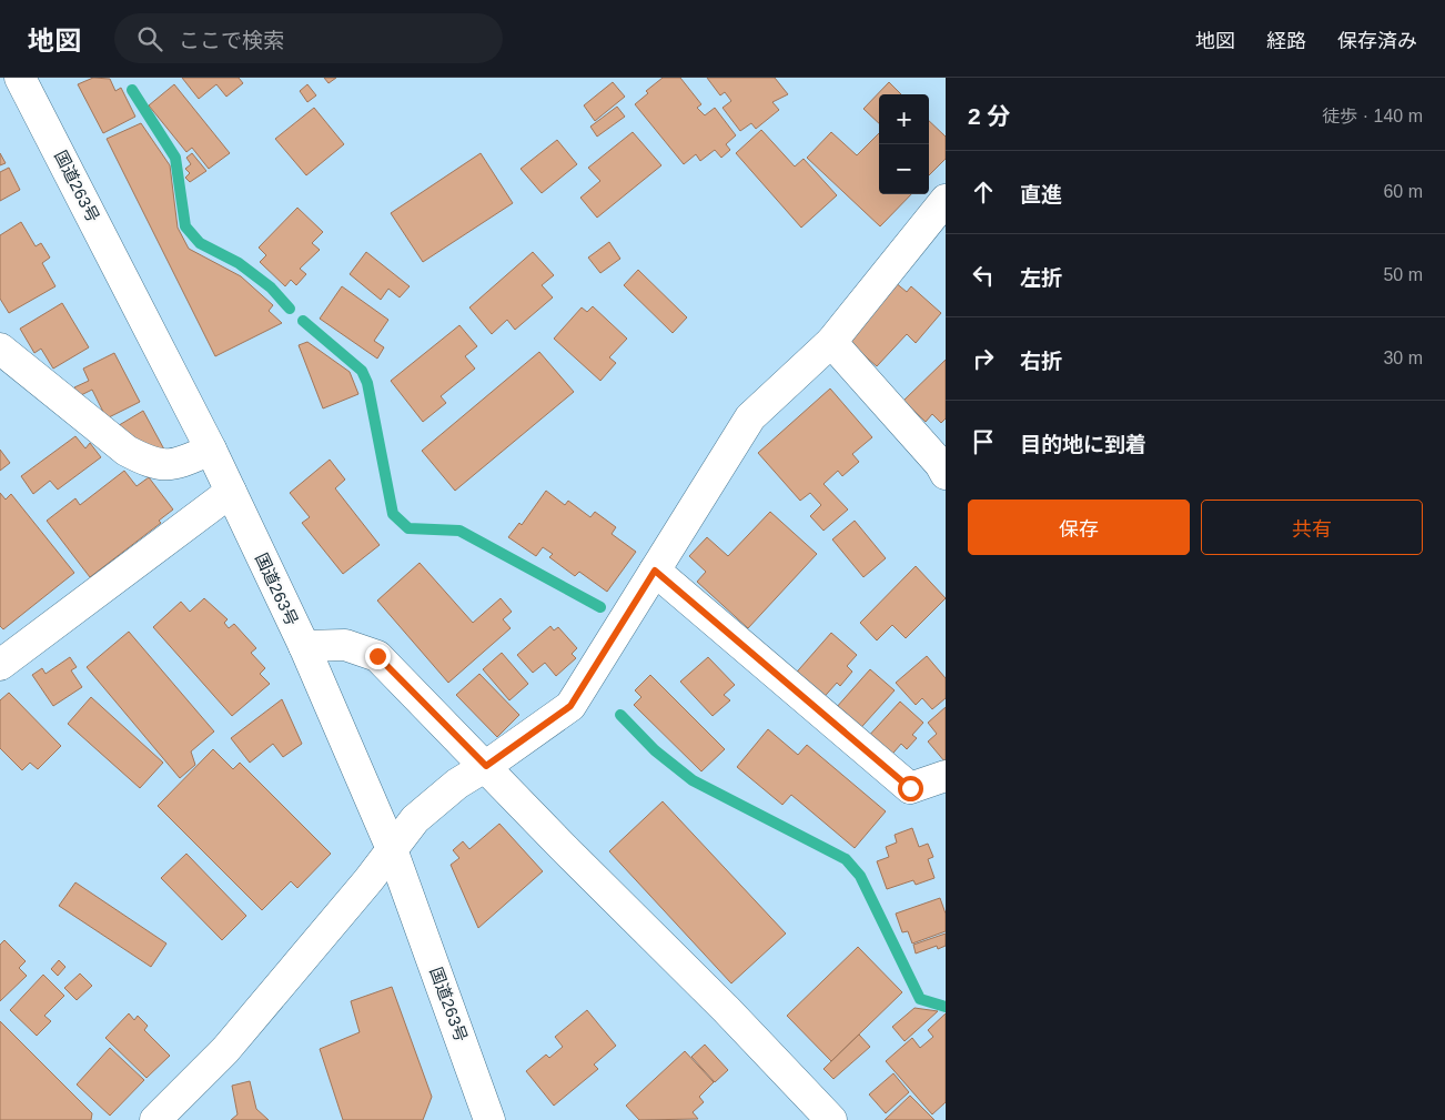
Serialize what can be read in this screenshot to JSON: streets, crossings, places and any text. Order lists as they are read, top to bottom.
{
  "streets": {
    "main road": ["国道263号"]
  },
  "page": {
    "header": "地図",
    "search": "ここで検索",
    "nav": ["地図", "経路", "保存済み"],
    "heading": ["2 分", "徒歩 · 140 m"],
    "map_buttons": ["+", "−"],
    "list": [
      ["直進", "60 m"],
      ["左折", "50 m"],
      ["右折", "30 m"],
      "目的地に到着"
    ],
    "buttons": ["保存", "共有"]
  }
}
